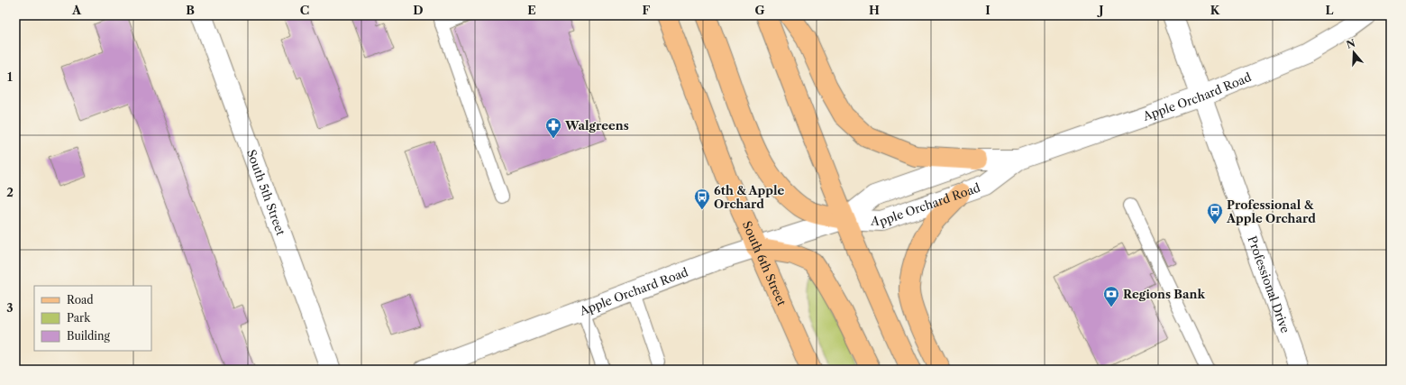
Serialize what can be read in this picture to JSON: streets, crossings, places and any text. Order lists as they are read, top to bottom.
{
  "streets": {
    "main road": ["South 6th Street"],
    "street": ["Apple Orchard Road", "South 5th Street", "Professional Drive"]
  },
  "crossings": [
    ["Apple Orchard Road", "South 6th Street"],
    ["Apple Orchard Road", "Professional Drive"]
  ],
  "places": {
    "pharmacy": ["Walgreens"],
    "bus stop": ["6th & Apple Orchard", "Professional & Apple Orchard"],
    "bank": ["Regions Bank"]
  },
  "legend": ["Road", "Park", "Building"],
  "north": "top",
  "grid": {
    "columns": [
      "A",
      "B",
      "C",
      "D",
      "E",
      "F",
      "G",
      "H",
      "I",
      "J",
      "K",
      "L"
    ],
    "rows": ["1", "2", "3"]
  }
}
